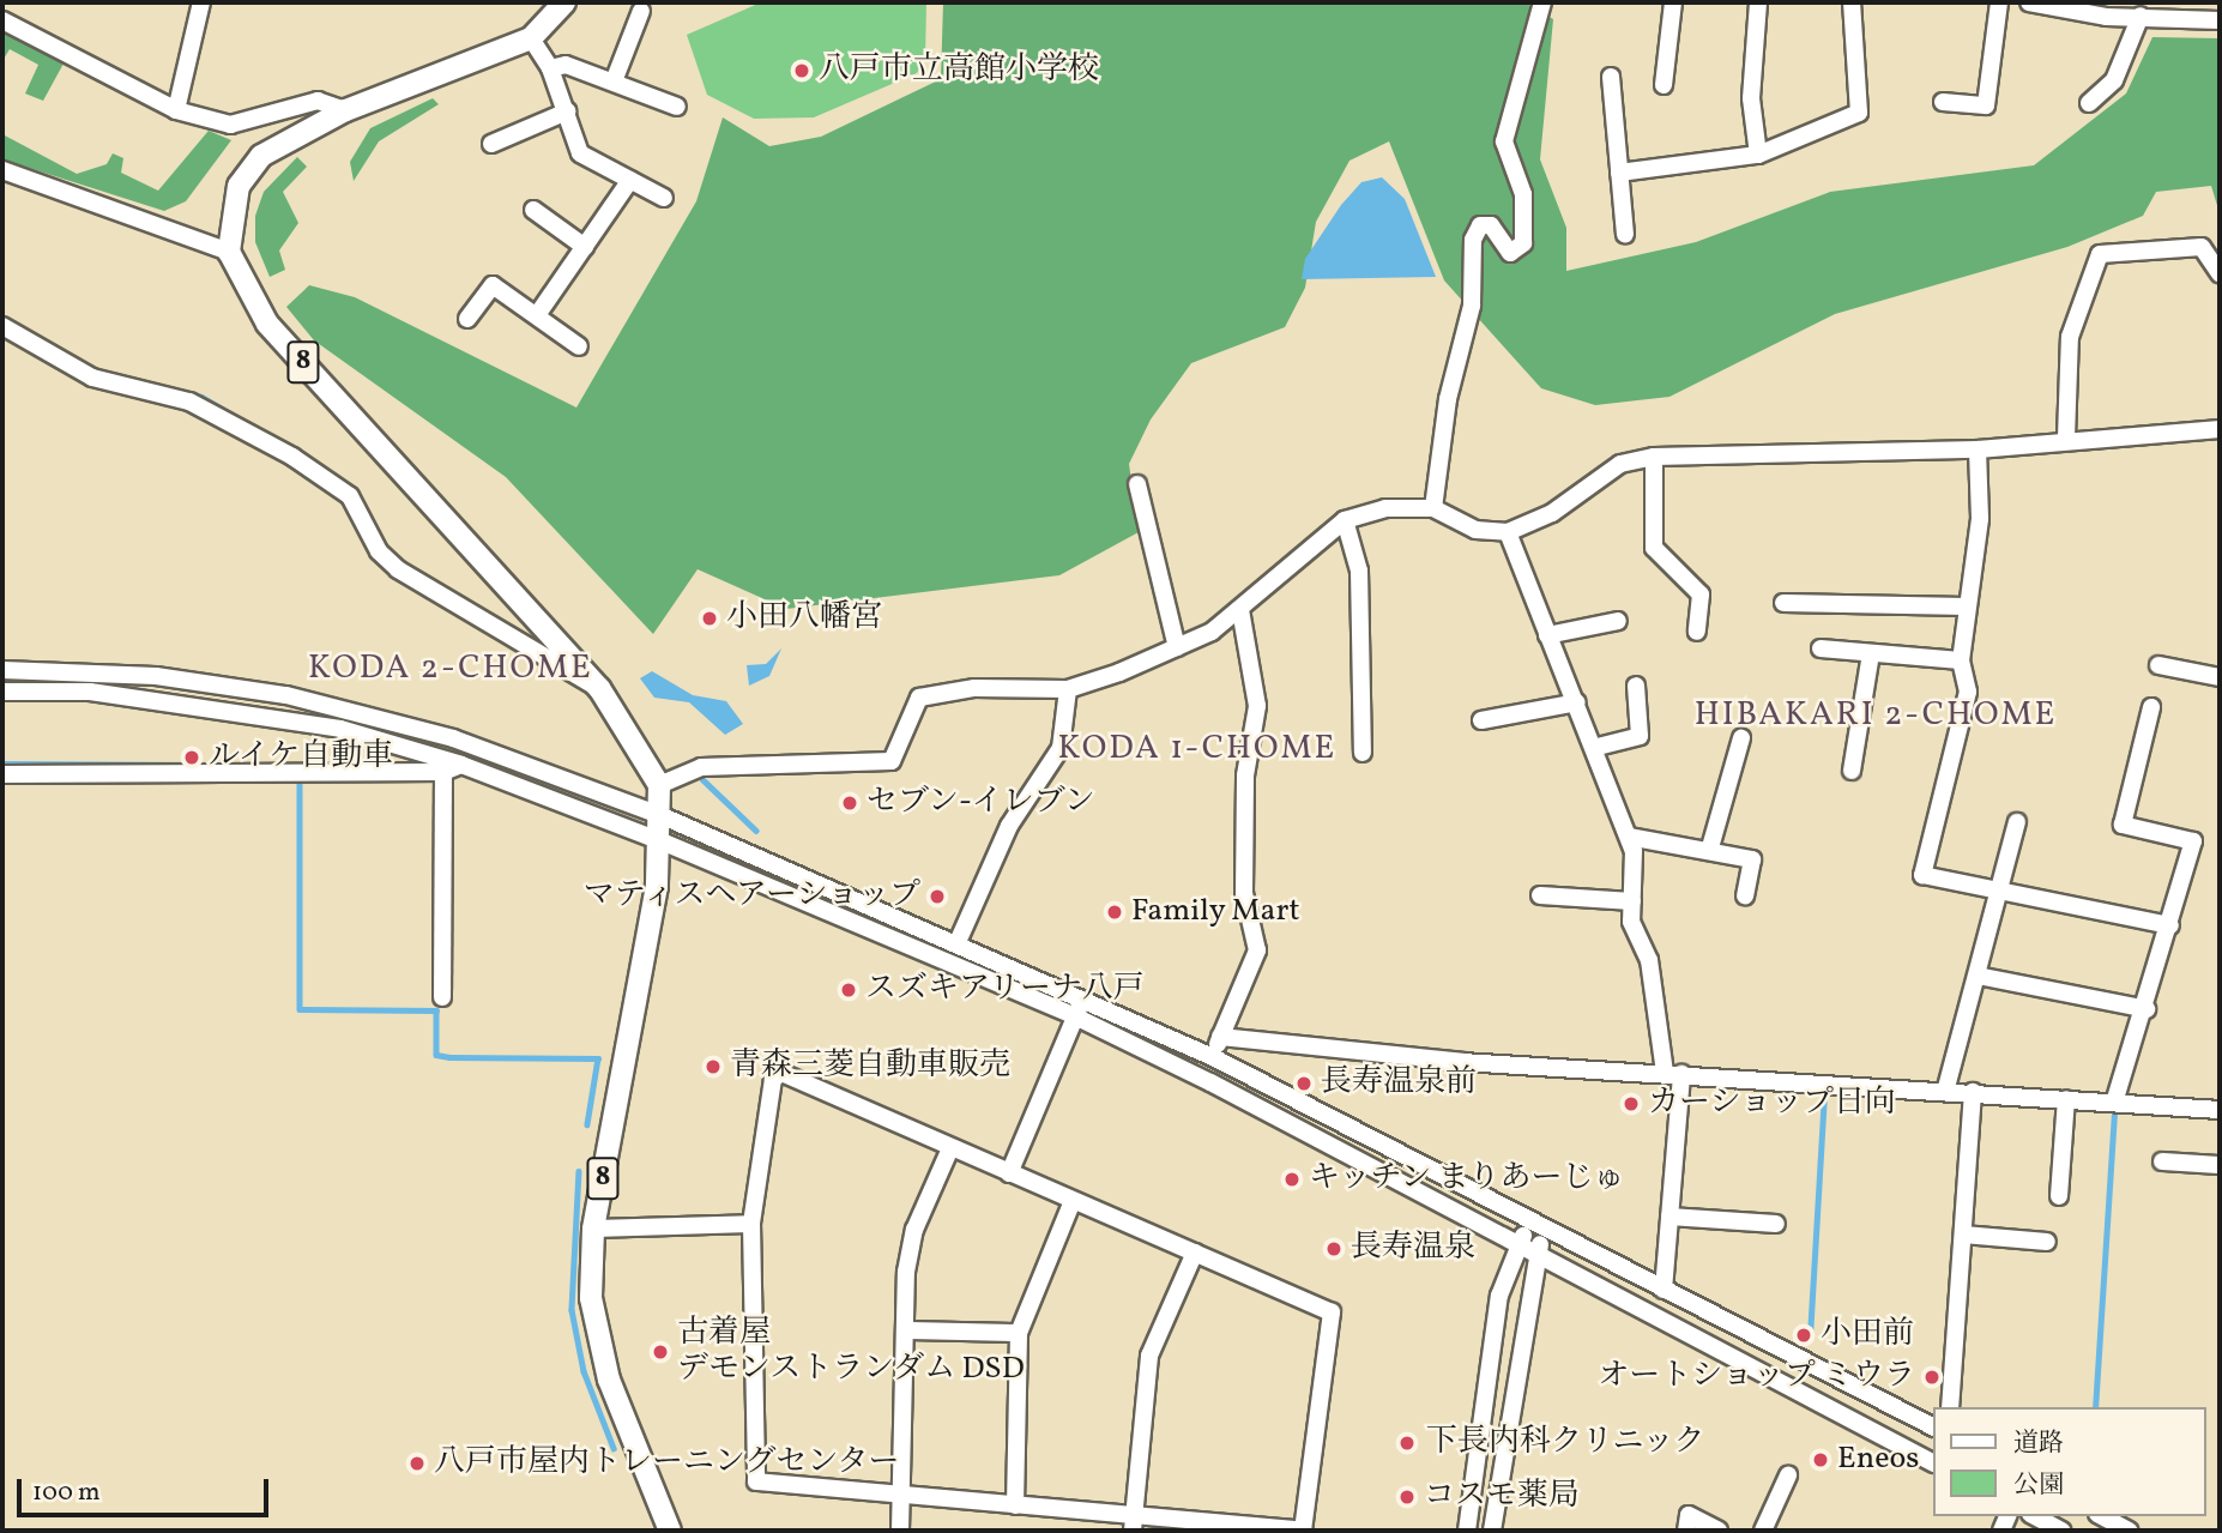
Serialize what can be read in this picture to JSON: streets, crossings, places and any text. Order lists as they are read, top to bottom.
{
  "streets": {
    "main road": ["8"]
  },
  "districts": ["KODA 2-CHOME", "HIBAKARI 2-CHOME", "KODA 1-CHOME"],
  "places": [
    "八戸市立高館小学校",
    "小田八幡宮",
    "ルイケ自動車",
    "セブン-イレブン",
    "マティスヘアーショップ",
    "Family Mart",
    "スズキアリーナ八戸",
    "青森三菱自動車販売",
    "長寿温泉前",
    "カーショップ日向",
    "キッチン まりあーじゅ",
    "長寿温泉",
    "小田前",
    "古着屋 デモンストランダム DSD",
    "オートショップ ミウラ",
    "下長内科クリニック",
    "Eneos",
    "八戸市屋内トレーニングセンター",
    "コスモ薬局"
  ],
  "legend": ["道路", "公園"],
  "scale_bar": "100 m"
}
